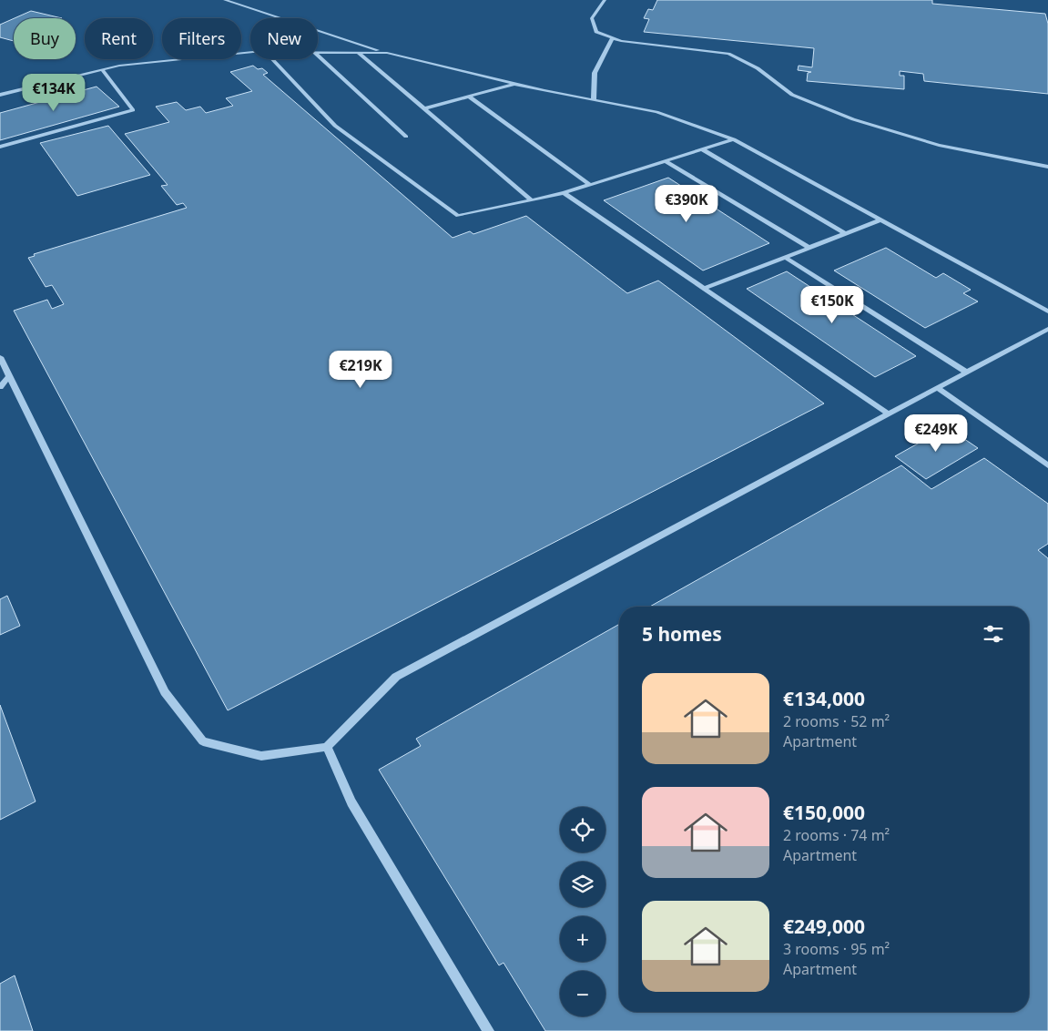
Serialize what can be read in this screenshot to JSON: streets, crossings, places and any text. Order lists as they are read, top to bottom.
{
  "page": {
    "chip": [
      "Buy",
      "Rent",
      "Filters",
      "New"
    ],
    "price": [
      "€134K",
      "€390K",
      "€150K",
      "€219K",
      "€249K"
    ],
    "heading": "5 homes",
    "list": [
      {
        "name": "€134,000",
        "note": "2 rooms · 52 m² · Apartment"
      },
      {
        "name": "€150,000",
        "note": "2 rooms · 74 m² · Apartment"
      },
      {
        "name": "€249,000",
        "note": "3 rooms · 95 m² · Apartment"
      }
    ],
    "map_buttons": ["+", "−"]
  }
}
